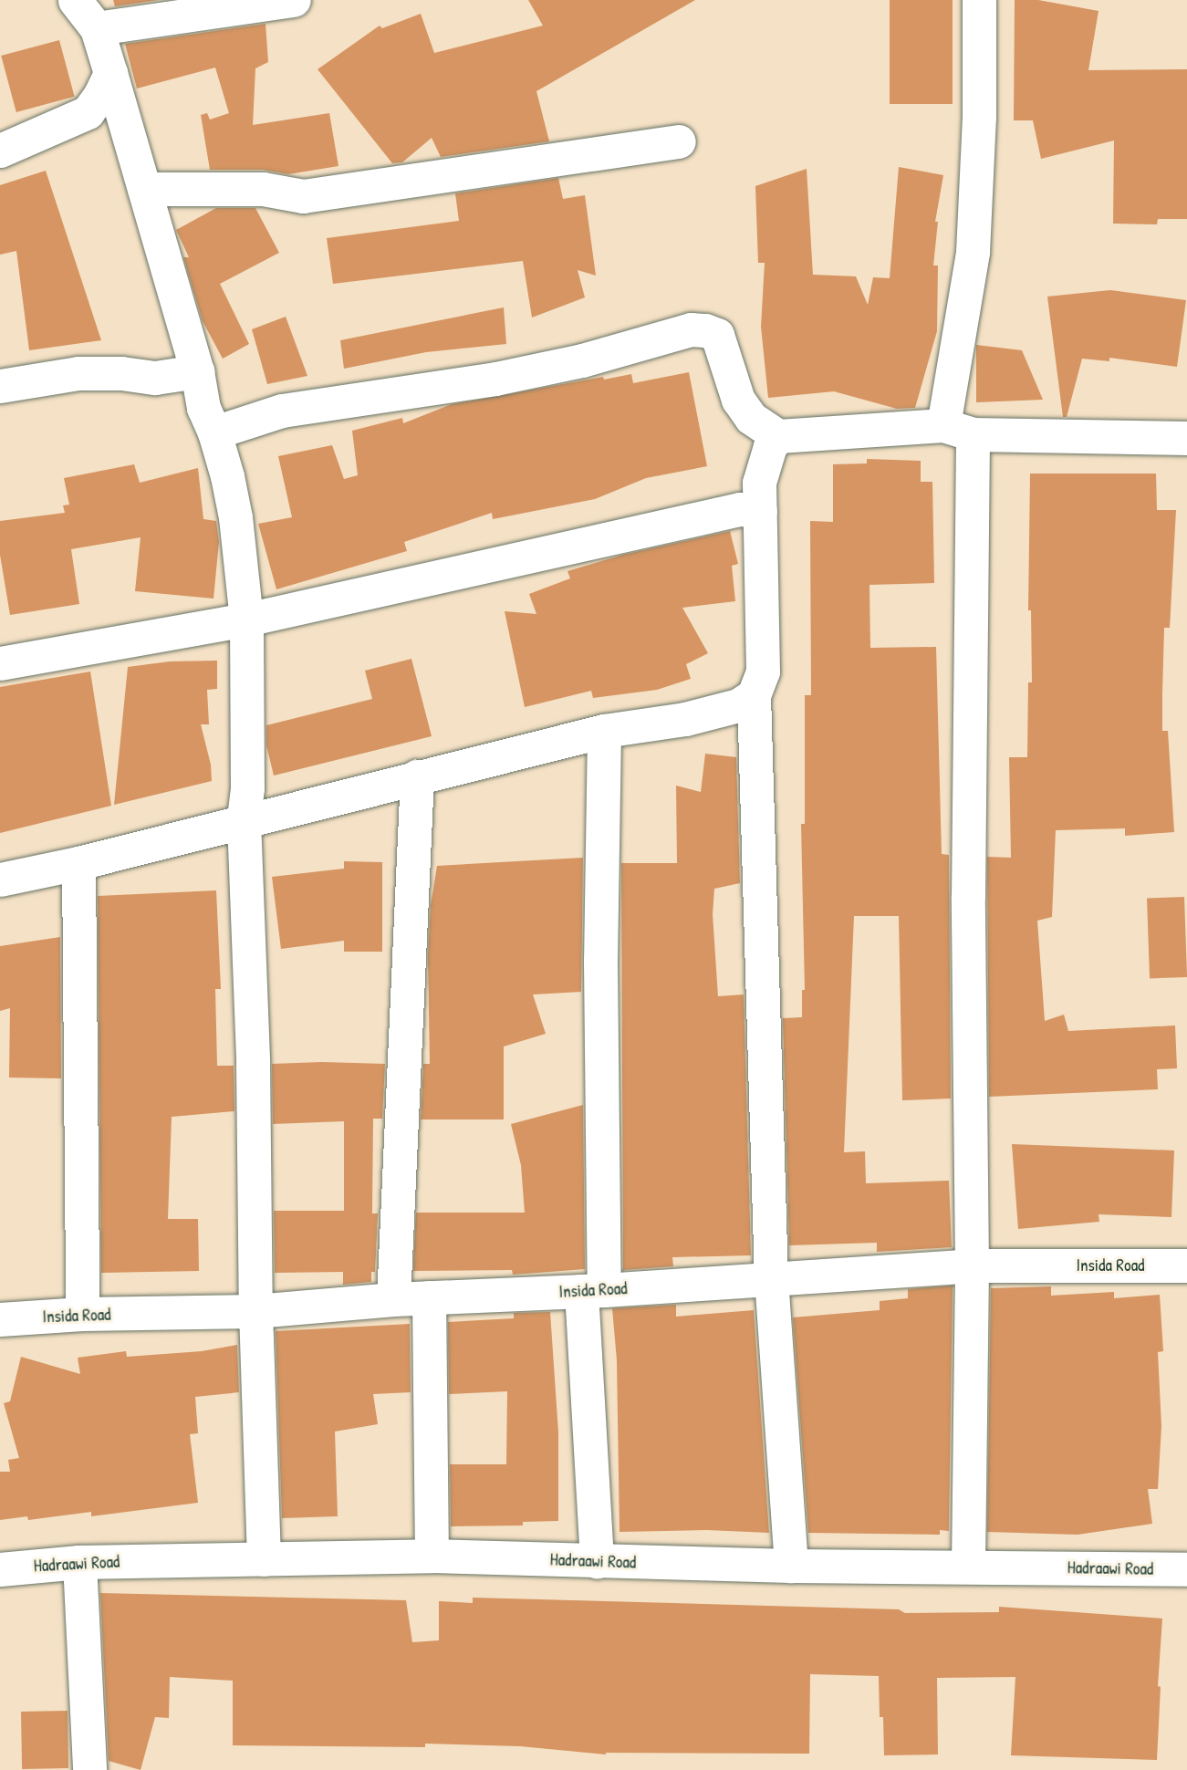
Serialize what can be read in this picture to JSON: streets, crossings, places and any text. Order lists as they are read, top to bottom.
{
  "streets": {
    "street": ["Insida Road", "Hadraawi Road"]
  }
}
